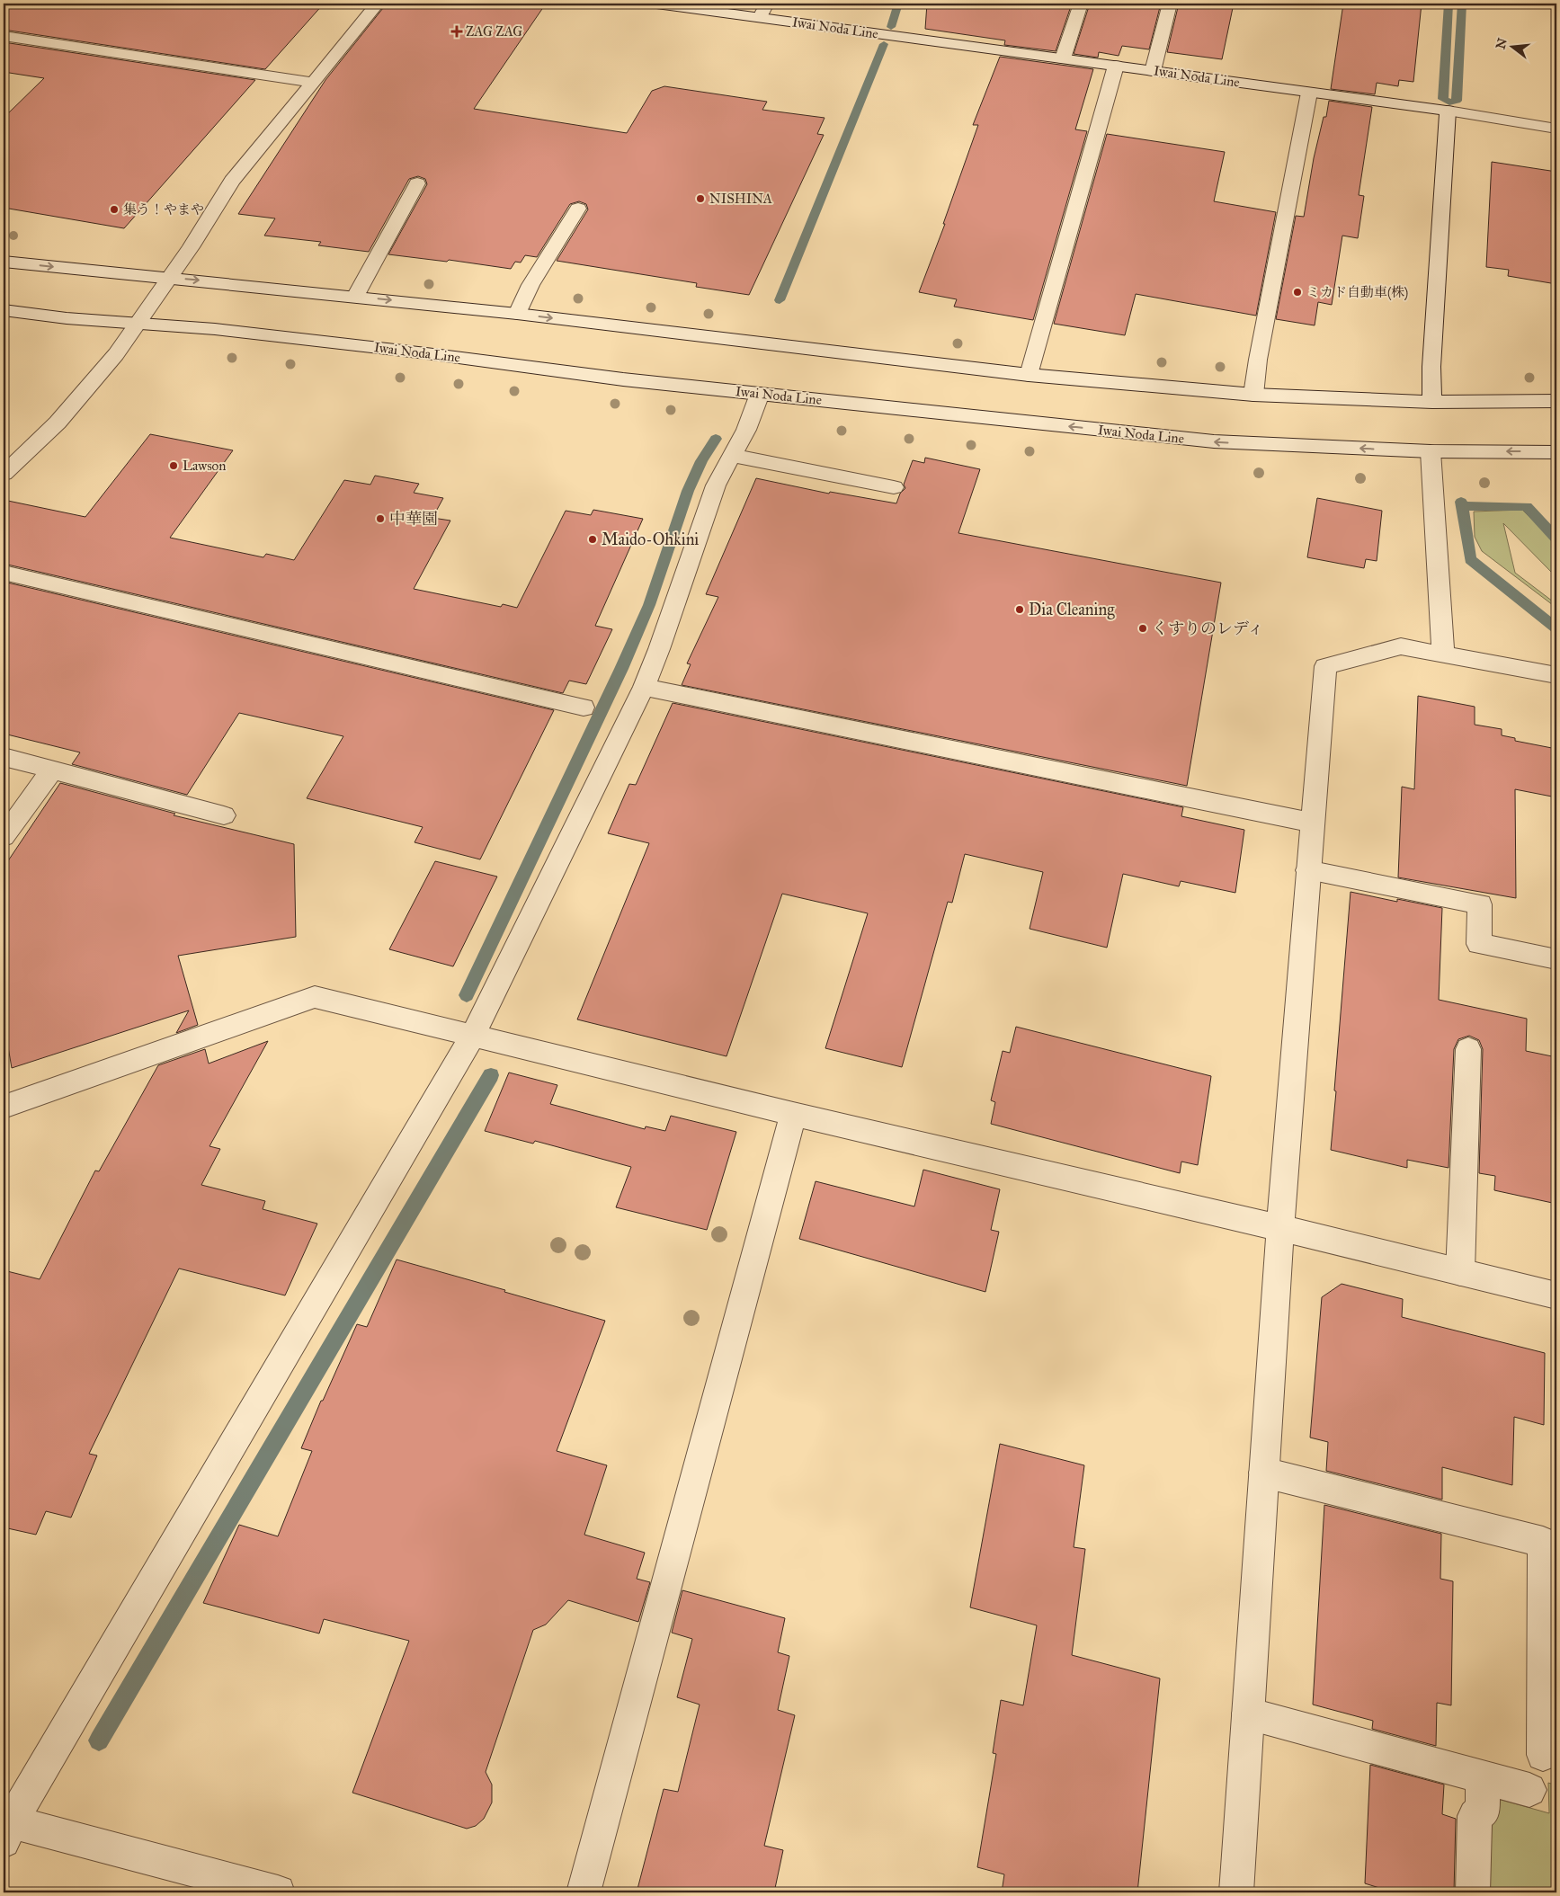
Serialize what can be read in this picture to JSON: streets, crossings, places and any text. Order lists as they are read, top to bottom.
{
  "streets": {
    "street": ["Iwai Noda Line"]
  },
  "places": {
    "health": ["ZAG ZAG"],
    "other": [
      "NISHINA",
      "集う！やまや",
      "ミカド自動車(株)",
      "Lawson",
      "中華園",
      "Maido-Ohkini",
      "Dia Cleaning",
      "くすりのレディ"
    ]
  },
  "north": "left"
}
